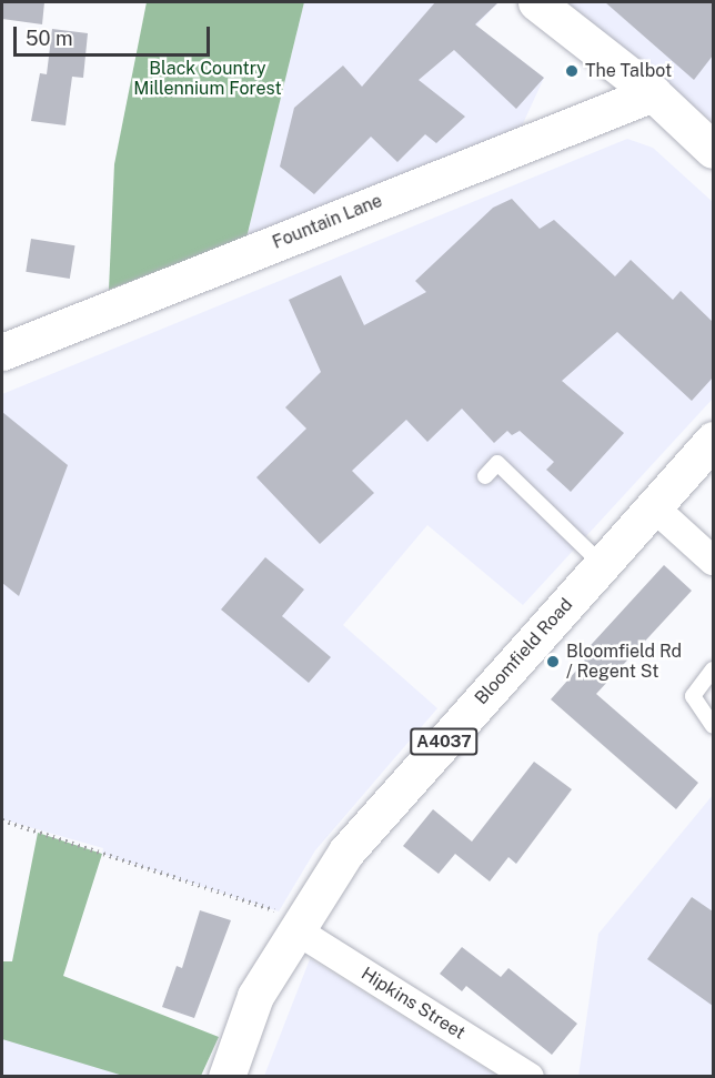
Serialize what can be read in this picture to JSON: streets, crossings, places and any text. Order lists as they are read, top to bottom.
{
  "streets": {
    "main road": ["Fountain Lane", "Bloomfield Road", "A4037"],
    "street": ["Hipkins Street"]
  },
  "crossings": [
    ["Bloomfield Road", "Hipkins Street"]
  ],
  "parks": ["Black Country Millennium Forest"],
  "places": ["The Talbot", "Bloomfield Rd / Regent St"],
  "scale_bar": "50 m"
}
